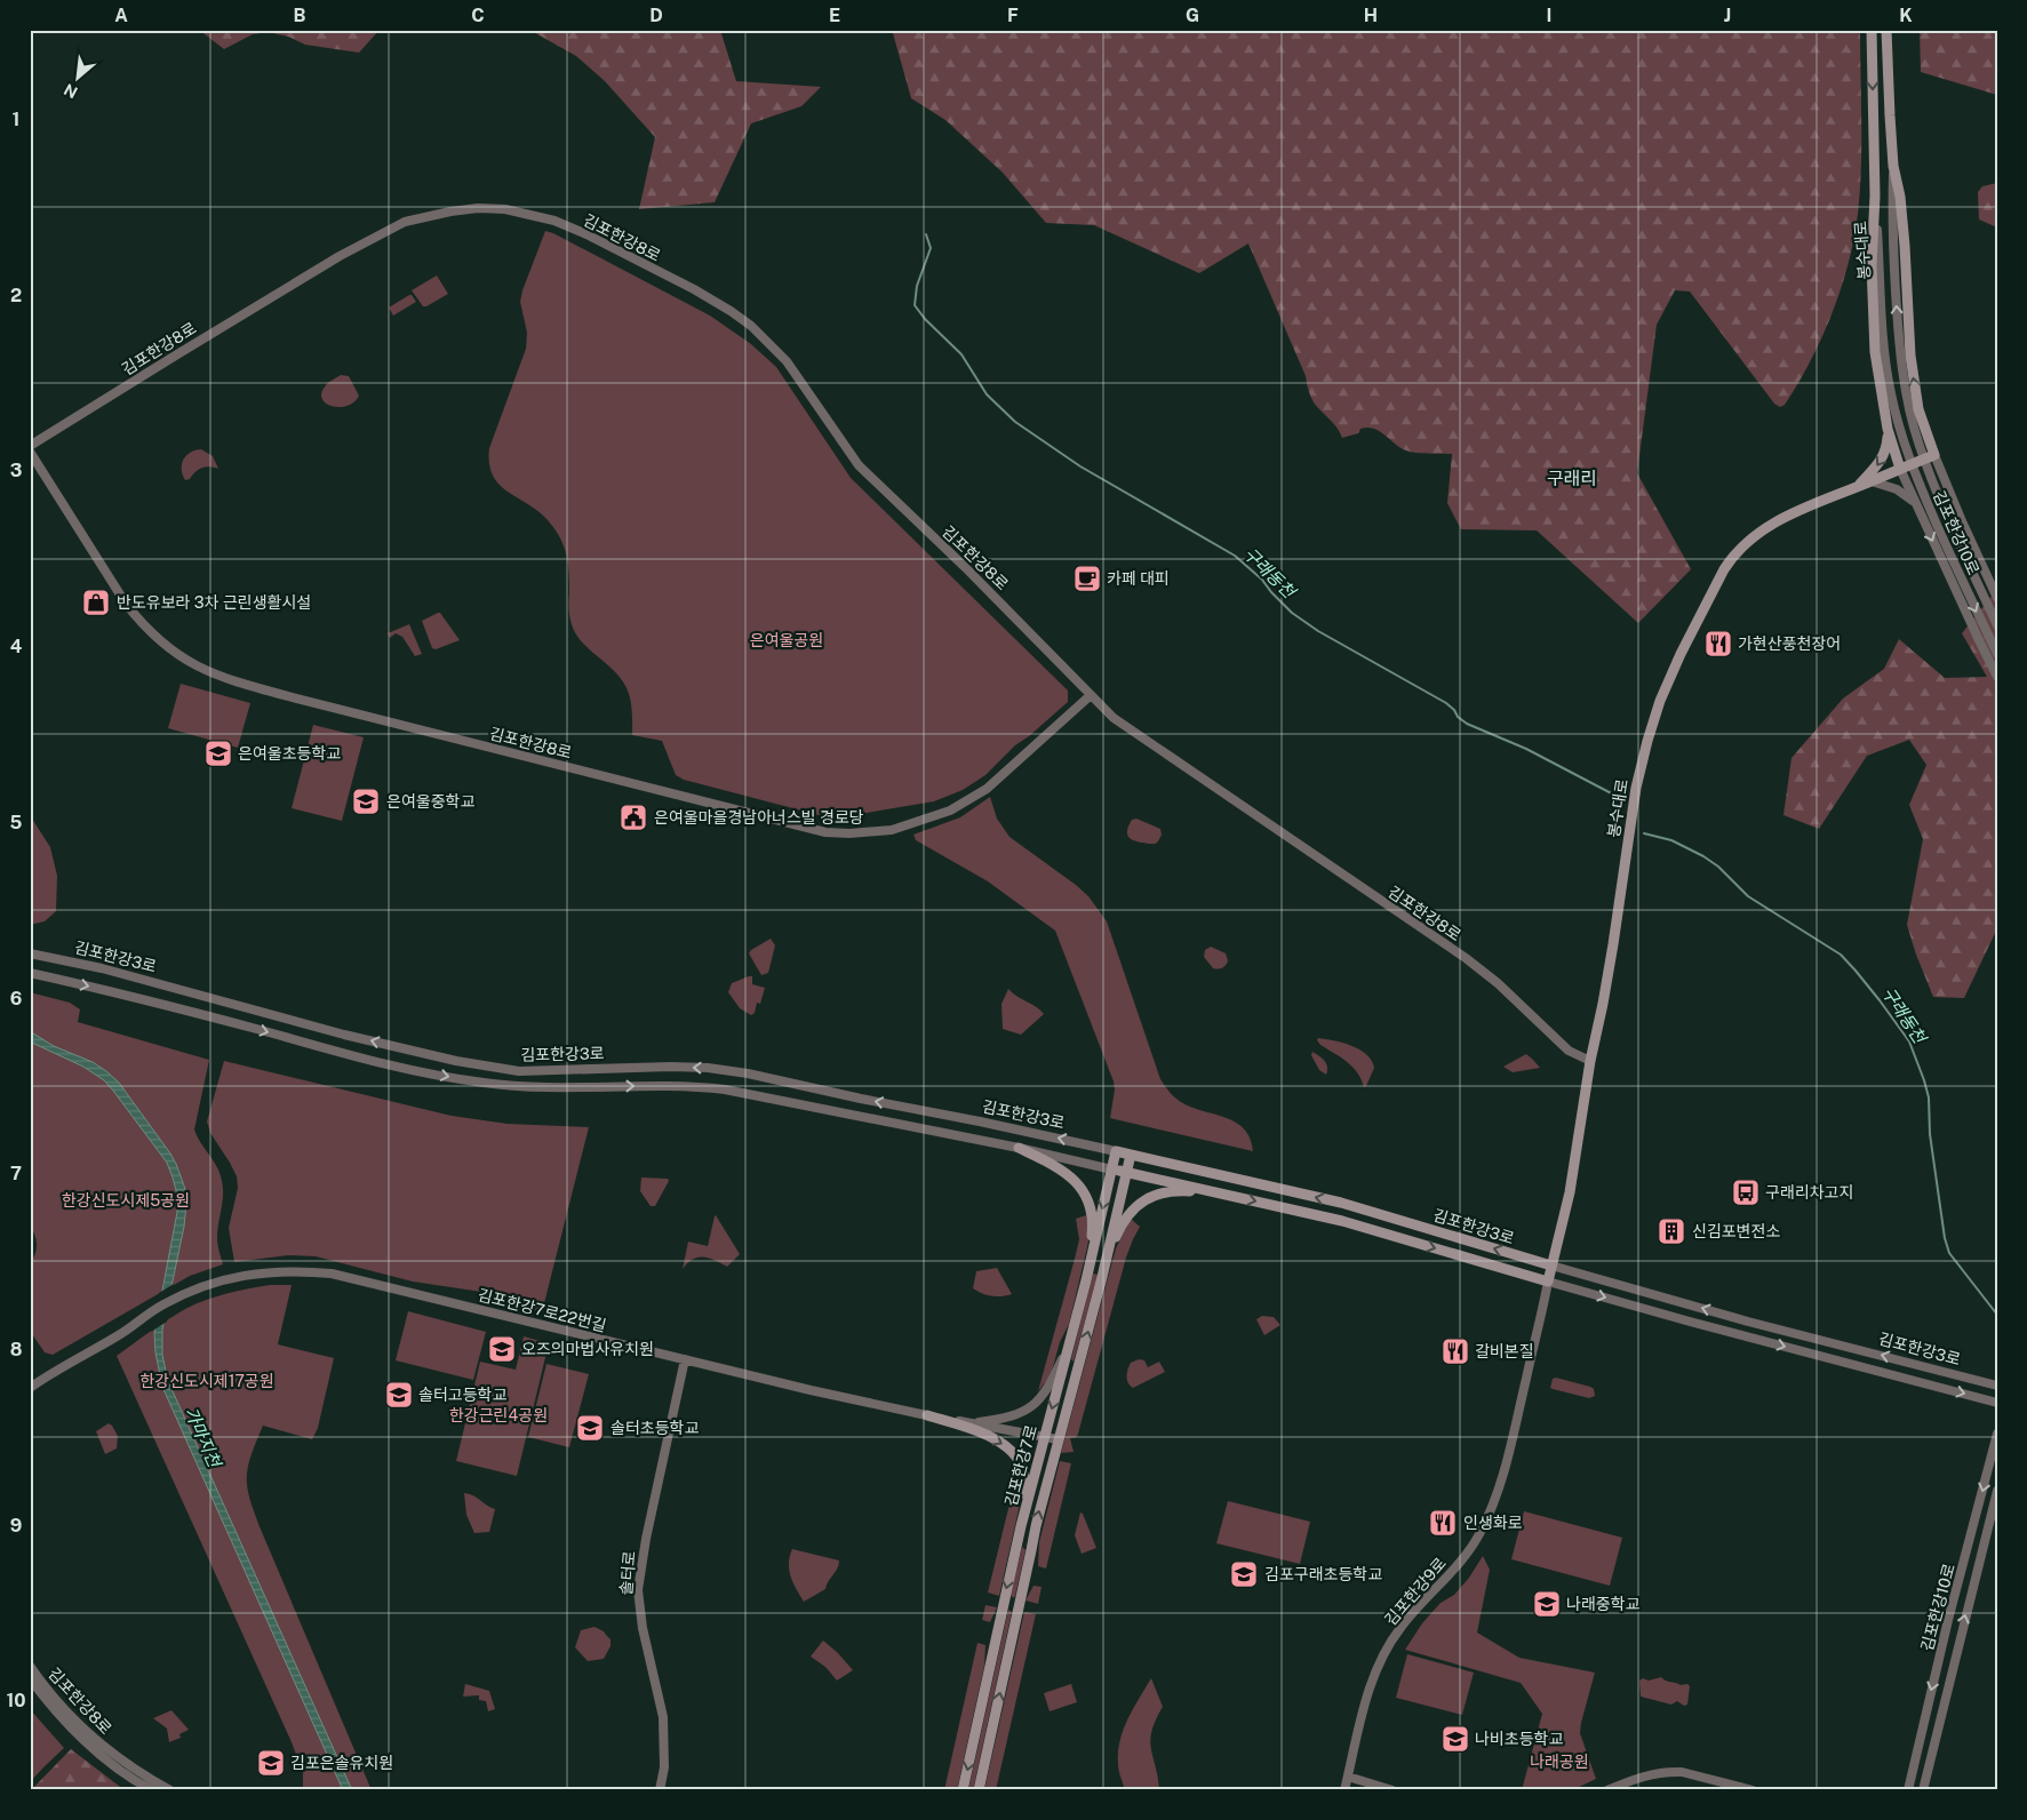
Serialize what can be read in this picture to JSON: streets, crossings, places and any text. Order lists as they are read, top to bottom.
{
  "streets": {
    "main road": ["봉수대로", "김포한강3로", "김포한강7로"],
    "street": [
      "김포한강8로",
      "김포한강10로",
      "김포한강7로22번길",
      "솔터로",
      "김포한강9로"
    ]
  },
  "crossings": [
    ["김포한강8로", "봉수대로"],
    ["봉수대로", "김포한강10로"],
    ["봉수대로", "김포한강3로"],
    ["봉수대로", "김포한강9로"],
    ["김포한강3로", "김포한강7로"],
    ["김포한강3로", "김포한강9로"],
    ["김포한강7로22번길", "김포한강7로"],
    ["김포한강7로22번길", "솔터로"]
  ],
  "districts": ["구래리"],
  "water": ["구래동천", "가마지천"],
  "parks": [
    "은여울공원",
    "한강신도시제5공원",
    "한강신도시제17공원",
    "한강근린4공원",
    "나래공원"
  ],
  "places": {
    "cafe": ["카페 대피"],
    "shop": ["반도유보라 3차 근린생활시설"],
    "restaurant": ["가현산풍천장어", "갈비본질", "인생화로"],
    "school or university": [
      "은여울초등학교",
      "은여울중학교",
      "오즈의마법사유치원",
      "솔터고등학교",
      "솔터초등학교",
      "김포구래초등학교",
      "나래중학교",
      "나비초등학교",
      "김포은솔유치원"
    ],
    "public building": ["은여울마을경남아너스빌 경로당"],
    "bus stop": ["구래리차고지"],
    "building": ["신김포변전소"]
  },
  "north": "bottom left",
  "grid": {
    "columns": [
      "A",
      "B",
      "C",
      "D",
      "E",
      "F",
      "G",
      "H",
      "I",
      "J",
      "K"
    ],
    "rows": [
      "1",
      "2",
      "3",
      "4",
      "5",
      "6",
      "7",
      "8",
      "9",
      "10"
    ]
  }
}
